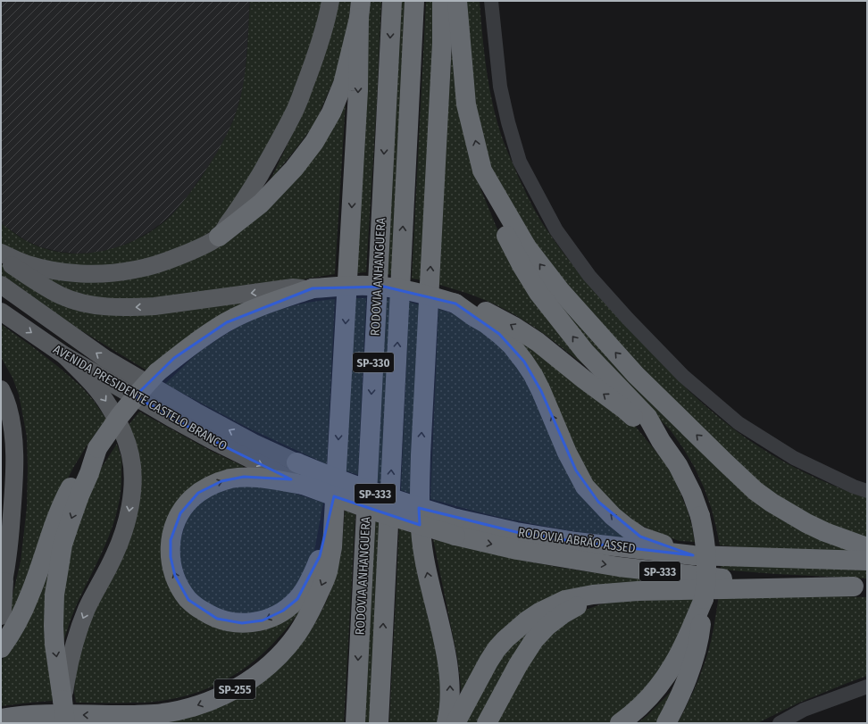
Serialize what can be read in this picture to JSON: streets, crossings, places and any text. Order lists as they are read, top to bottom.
{
  "streets": {
    "highway": [
      "RODOVIA ANHANGUERA",
      "SP-330",
      "SP-333",
      "RODOVIA ABRÃO ASSED",
      "SP-255"
    ],
    "main road": ["AVENIDA PRESIDENTE CASTELO BRANCO"]
  },
  "crossings": [
    ["SP-330", "RODOVIA ABRÃO ASSED"],
    ["SP-330", "SP-255"],
    ["AVENIDA PRESIDENTE CASTELO BRANCO", "RODOVIA ABRÃO ASSED"],
    ["RODOVIA ABRÃO ASSED", "SP-255"]
  ]
}
